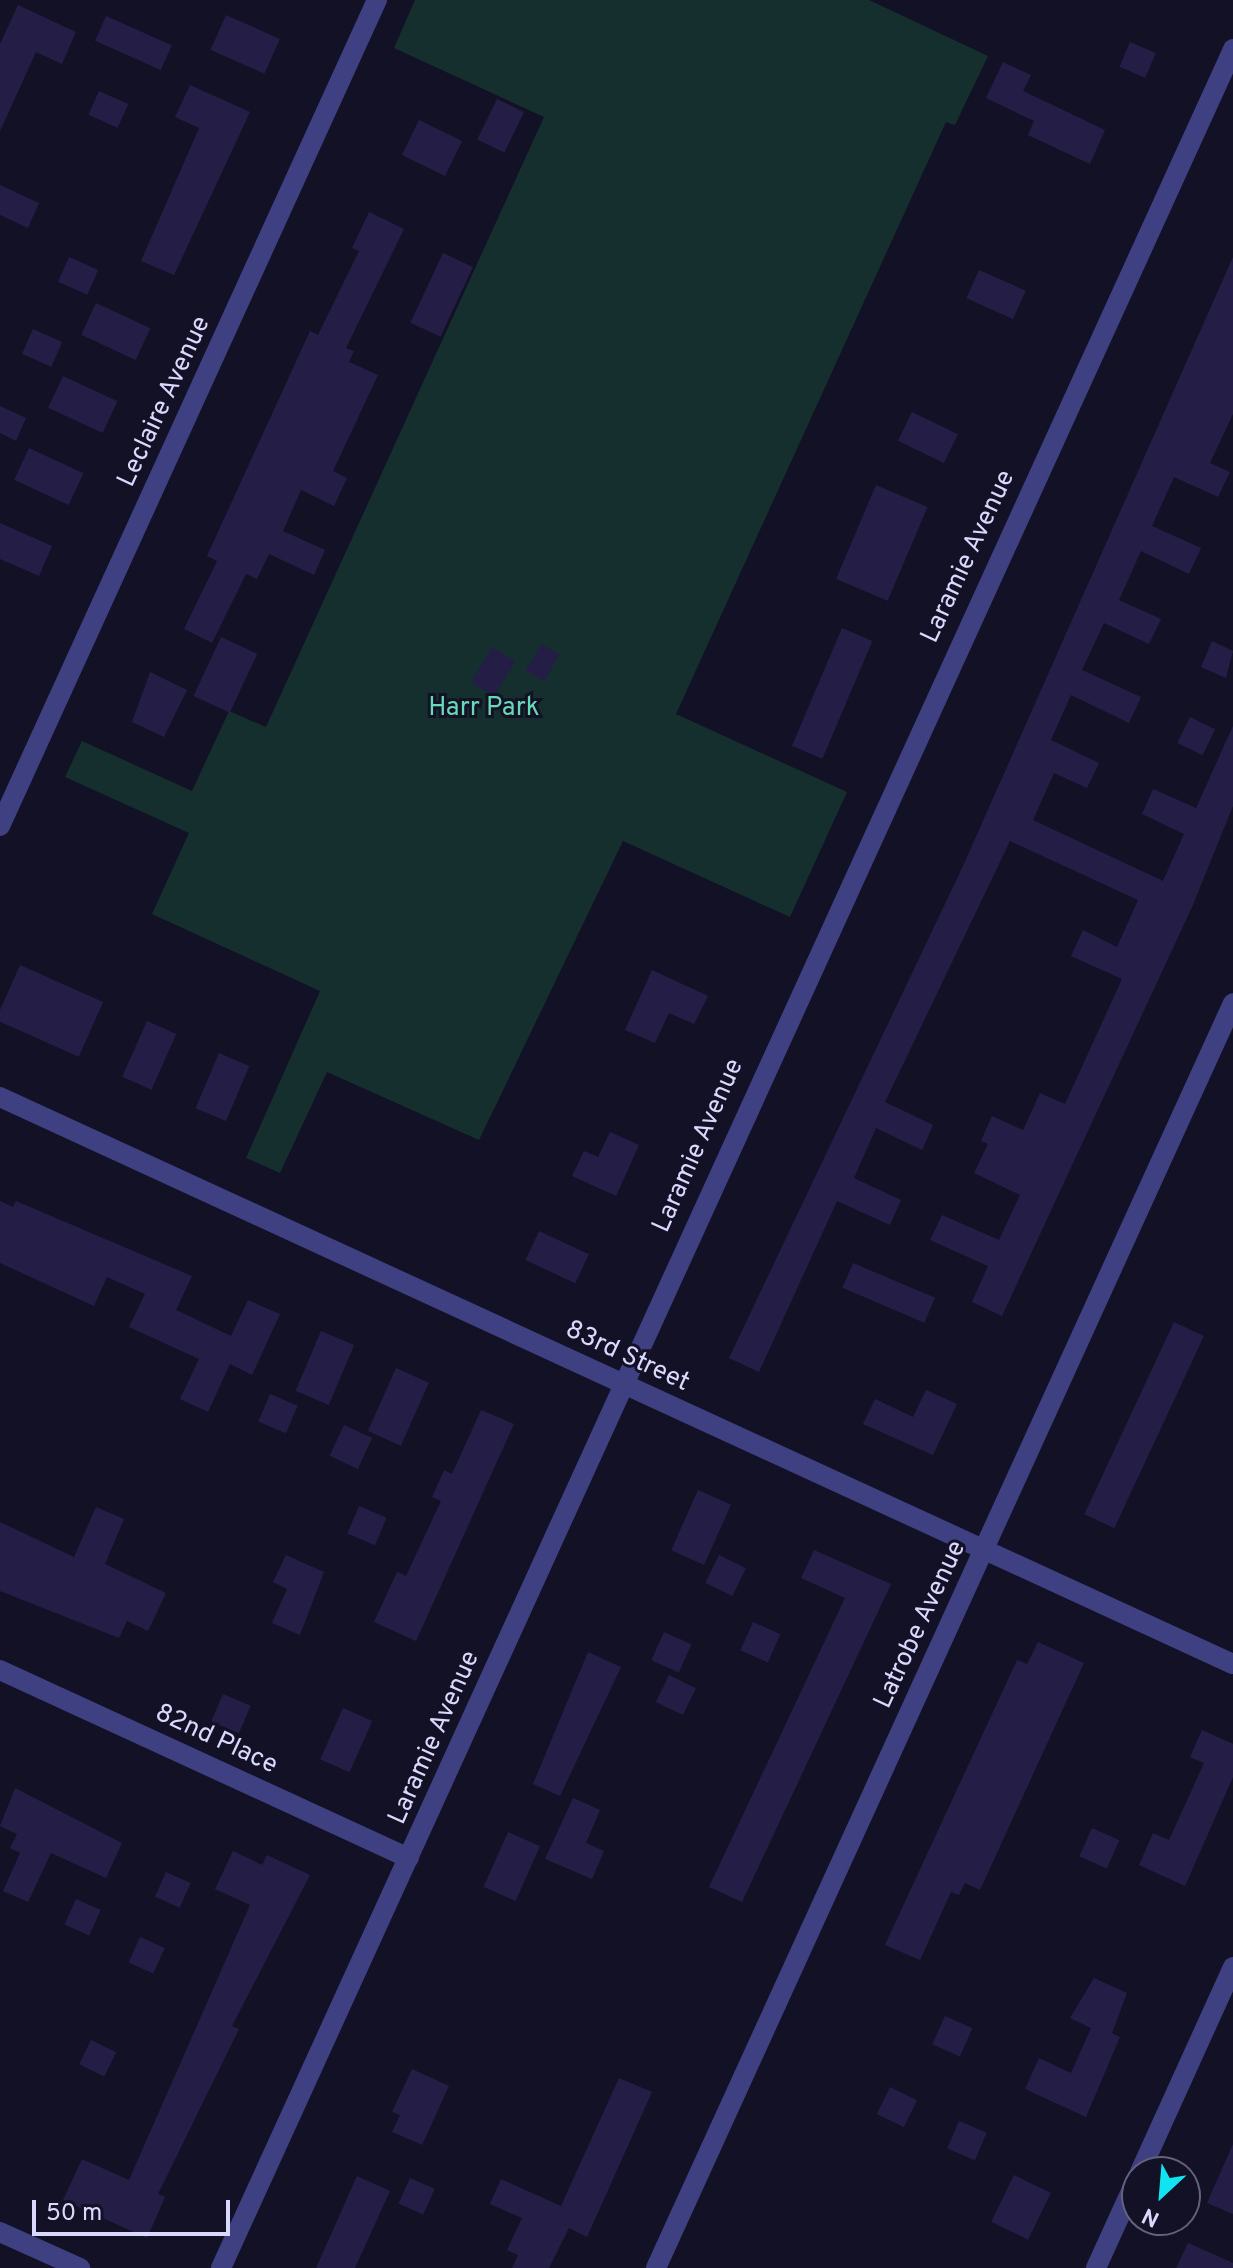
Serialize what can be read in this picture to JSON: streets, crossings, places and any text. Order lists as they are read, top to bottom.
{
  "streets": {
    "street": [
      "Leclaire Avenue",
      "Laramie Avenue",
      "83rd Street",
      "Latrobe Avenue",
      "82nd Place"
    ]
  },
  "crossings": [
    ["Laramie Avenue", "83rd Street"],
    ["Laramie Avenue", "82nd Place"],
    ["83rd Street", "Latrobe Avenue"]
  ],
  "parks": ["Harr Park"],
  "scale_bar": "50 m",
  "north": "bottom left"
}
